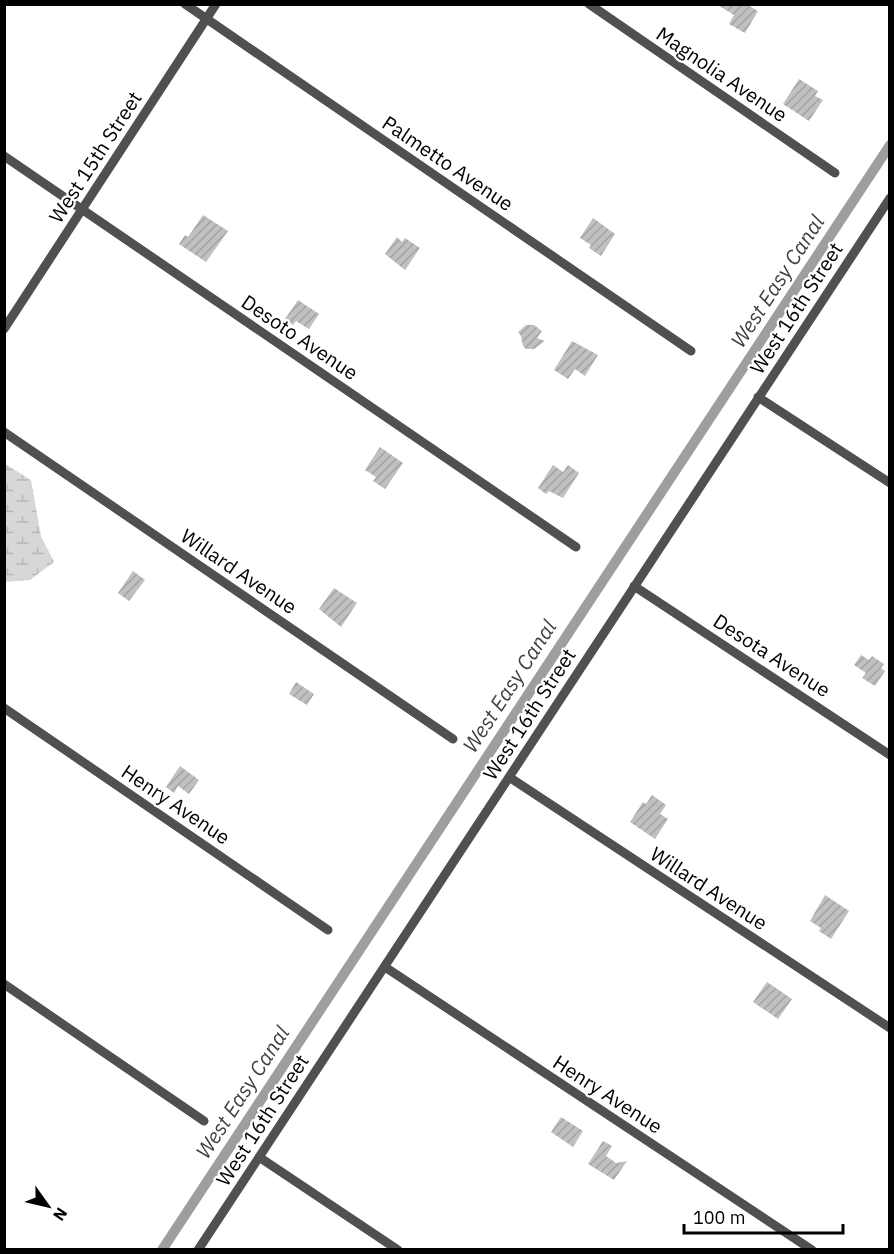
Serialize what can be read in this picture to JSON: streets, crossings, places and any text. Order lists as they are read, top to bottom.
{
  "streets": {
    "street": [
      "Magnolia Avenue",
      "West 15th Street",
      "Palmetto Avenue",
      "West 16th Street",
      "Desoto Avenue",
      "Willard Avenue",
      "Desota Avenue",
      "Henry Avenue"
    ]
  },
  "crossings": [
    ["West 15th Street", "Palmetto Avenue"],
    ["West 15th Street", "Desoto Avenue"],
    ["West 16th Street", "Willard Avenue"],
    ["West 16th Street", "Desota Avenue"],
    ["West 16th Street", "Henry Avenue"]
  ],
  "water": ["West Easy Canal"],
  "scale_bar": "100 m",
  "north": "bottom right"
}
